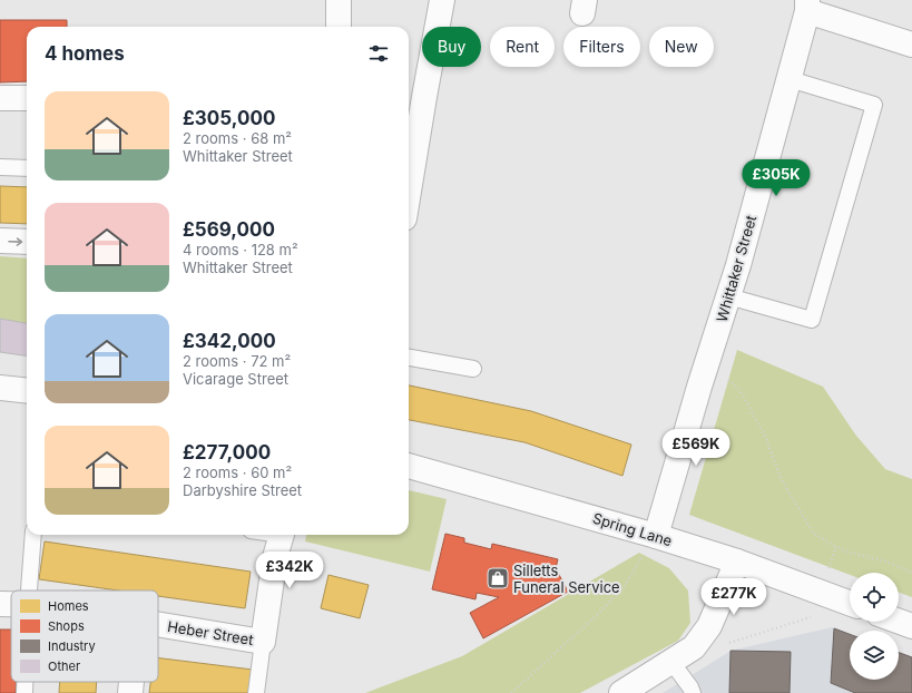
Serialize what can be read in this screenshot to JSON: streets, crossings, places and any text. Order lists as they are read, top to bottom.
{
  "streets": {
    "street": ["Whittaker Street", "Spring Lane", "Heber Street"]
  },
  "crossings": [
    ["Whittaker Street", "Spring Lane"]
  ],
  "places": {
    "shop": ["Silletts Funeral Service"]
  },
  "legend": [
    "Homes",
    "Shops",
    "Industry",
    "Other"
  ],
  "page": {
    "chip": [
      "Buy",
      "Rent",
      "Filters",
      "New"
    ],
    "heading": "4 homes",
    "list": [
      {
        "name": "£305,000",
        "note": "2 rooms · 68 m² · Whittaker Street"
      },
      {
        "name": "£569,000",
        "note": "4 rooms · 128 m² · Whittaker Street"
      },
      {
        "name": "£342,000",
        "note": "2 rooms · 72 m² · Vicarage Street"
      },
      {
        "name": "£277,000",
        "note": "2 rooms · 60 m² · Darbyshire Street"
      }
    ],
    "price": [
      "£305K",
      "£569K",
      "£342K",
      "£277K"
    ]
  }
}
